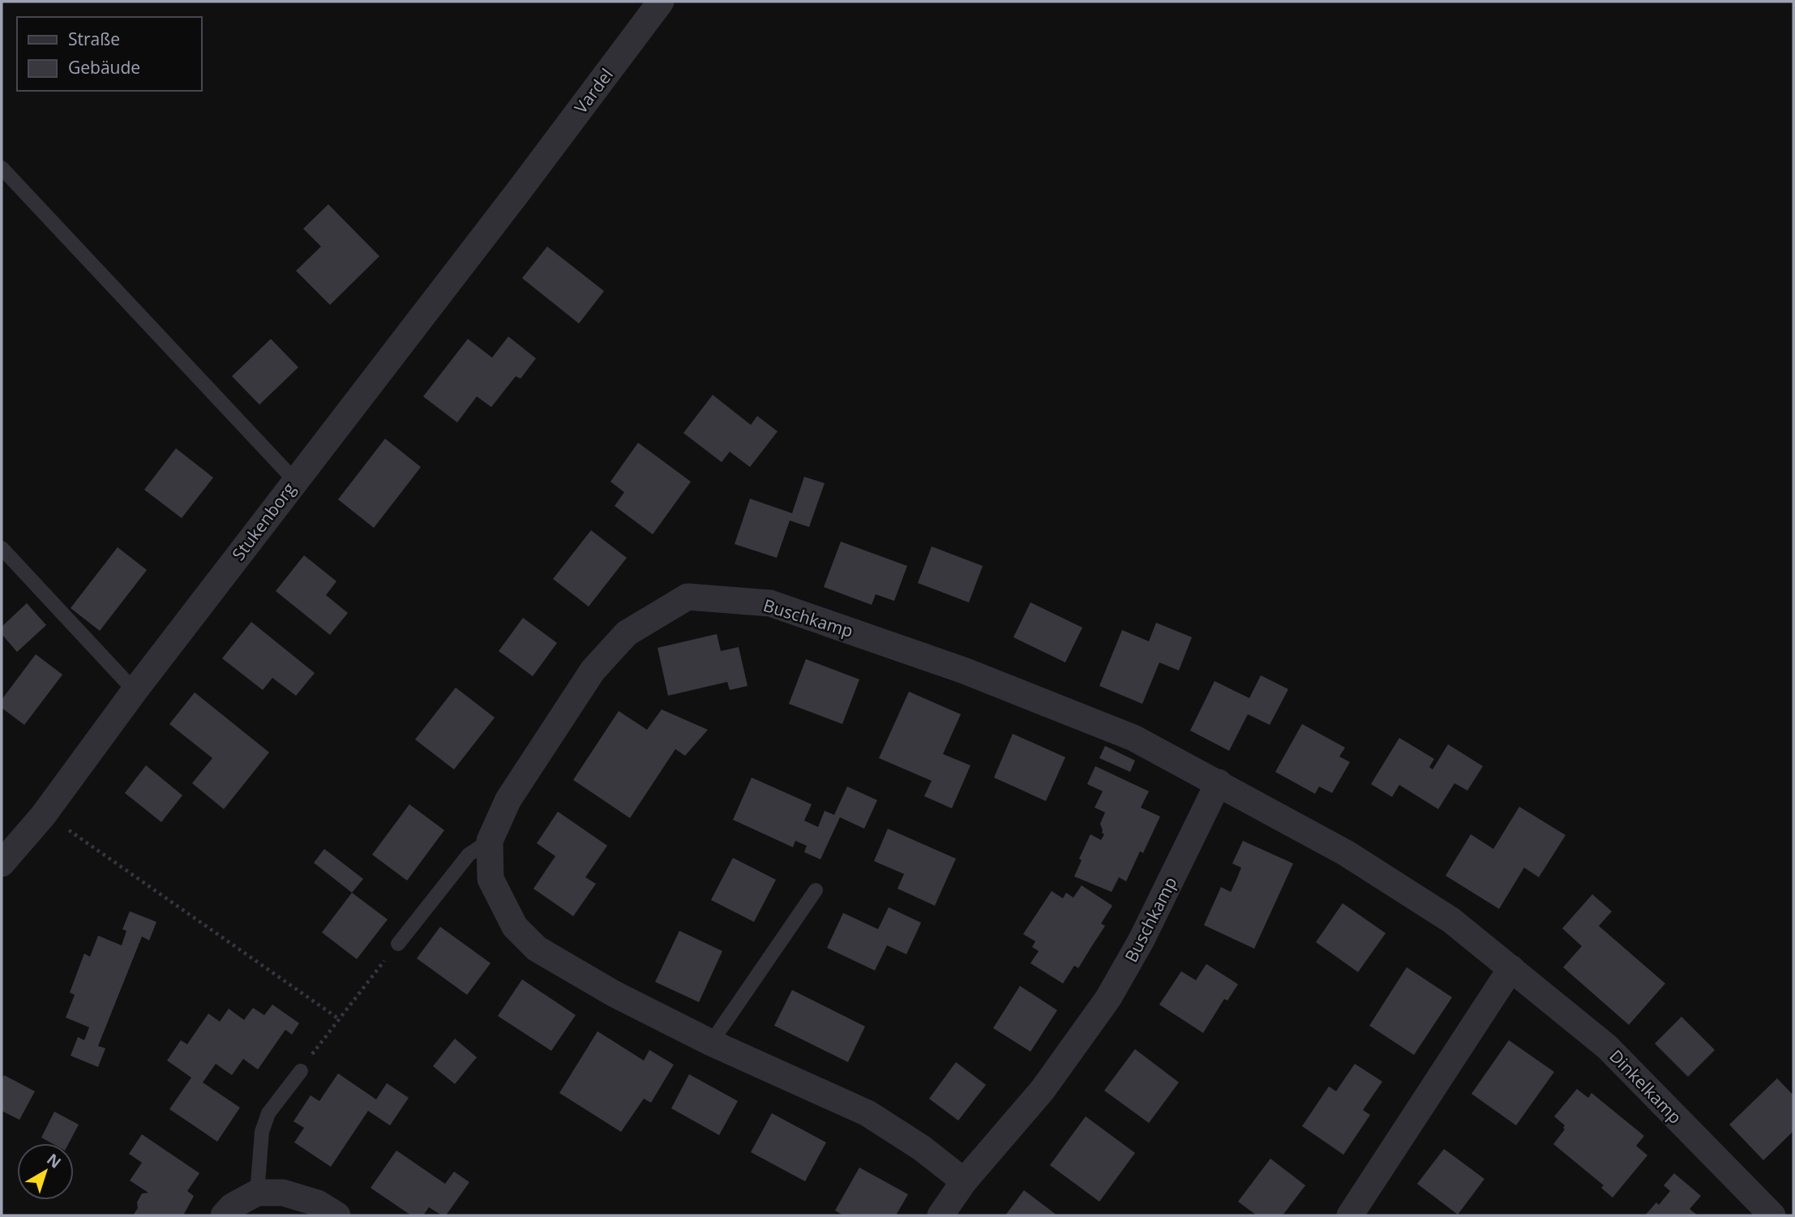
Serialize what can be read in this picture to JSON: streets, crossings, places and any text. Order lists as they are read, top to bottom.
{
  "streets": {
    "street": [
      "Vardel",
      "Stukenborg",
      "Buschkamp",
      "Dinkelkamp"
    ]
  },
  "crossings": [
    ["Vardel", "Stukenborg"],
    ["Buschkamp", "Dinkelkamp"]
  ],
  "legend": ["Straße", "Gebäude"],
  "north": "top right"
}
